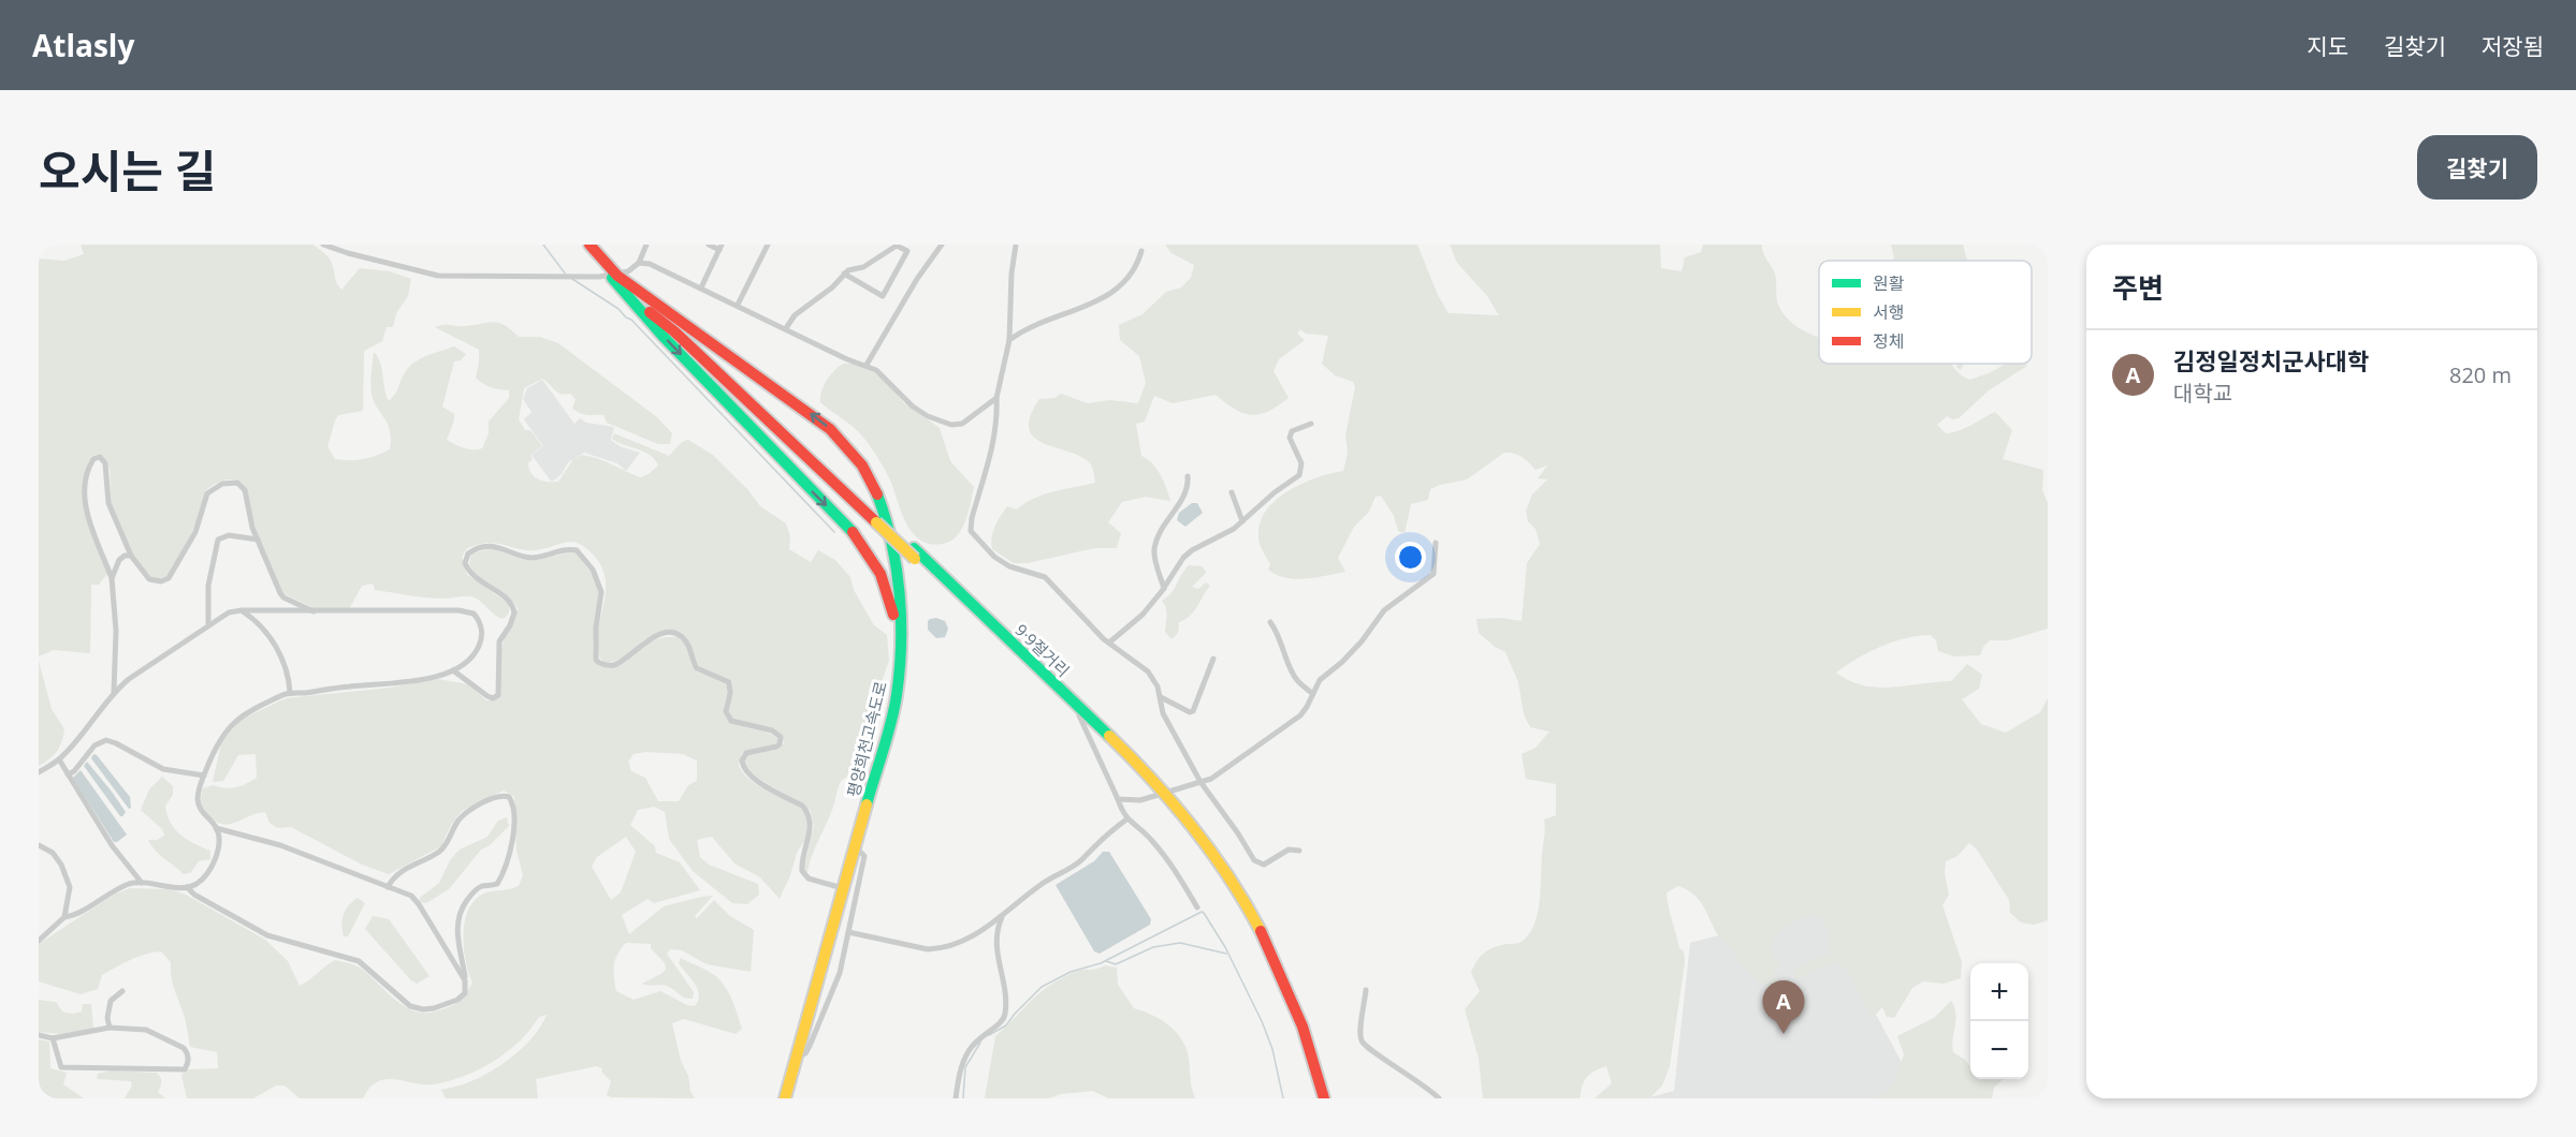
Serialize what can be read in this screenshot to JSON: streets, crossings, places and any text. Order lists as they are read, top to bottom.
{
  "streets": {
    "highway": ["9·9절거리", "평양희천고속도로"]
  },
  "crossings": [
    ["9·9절거리", "평양희천고속도로"]
  ],
  "legend": ["원활", "서행", "정체"],
  "page": {
    "header": "Atlasly",
    "nav": ["지도", "길찾기", "저장됨"],
    "title": "오시는 길",
    "buttons": "길찾기",
    "heading": "주변",
    "list": [
      {
        "mark": "A",
        "name": "김정일정치군사대학",
        "note": "대학교",
        "value": "820 m"
      }
    ],
    "map_buttons": ["+", "−"],
    "pins": "A"
  }
}
